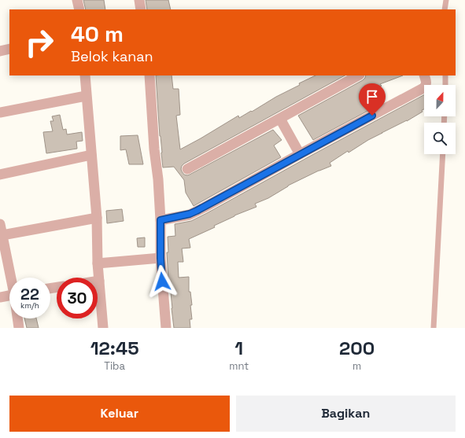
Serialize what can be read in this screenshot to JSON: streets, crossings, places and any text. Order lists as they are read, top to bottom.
{
  "north": "top",
  "page": {
    "turn": ["40 m", "Belok kanan"],
    "speed": "22 km/h",
    "limit": "30",
    "eta": [
      "12:45",
      "Tiba",
      "1",
      "mnt",
      "200",
      "m"
    ],
    "buttons": ["Keluar", "Bagikan"]
  }
}
